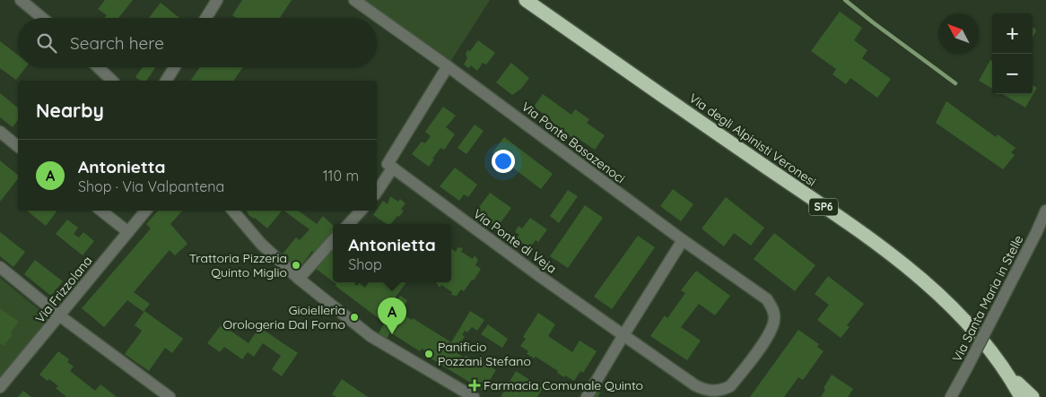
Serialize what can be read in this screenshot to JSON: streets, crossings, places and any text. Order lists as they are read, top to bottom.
{
  "streets": {
    "highway": ["Via degli Alpinisti Veronesi", "SP6"],
    "street": [
      "Via Ponte Basazenoci",
      "Via Ponte di Veja",
      "Via Frizzolana",
      "Via Santa Maria in Stelle"
    ]
  },
  "crossings": [
    ["Via degli Alpinisti Veronesi", "SP6"],
    ["Via Ponte Basazenoci", "Via Ponte di Veja"]
  ],
  "places": {
    "other": ["Trattoria Pizzeria Quinto Miglio", "Gioielleria Orologeria Dal Forno", "Panificio Pozzani Stefano"],
    "health": ["Farmacia Comunale Quinto"]
  },
  "north": "top left",
  "page": {
    "map_buttons": ["+", "−"],
    "search": "Search here",
    "heading": "Nearby",
    "list": [
      {
        "mark": "A",
        "name": "Antonietta",
        "note": "Shop · Via Valpantena",
        "value": "110 m"
      }
    ],
    "popup": ["Antonietta", "Shop"],
    "pins": "A"
  }
}
